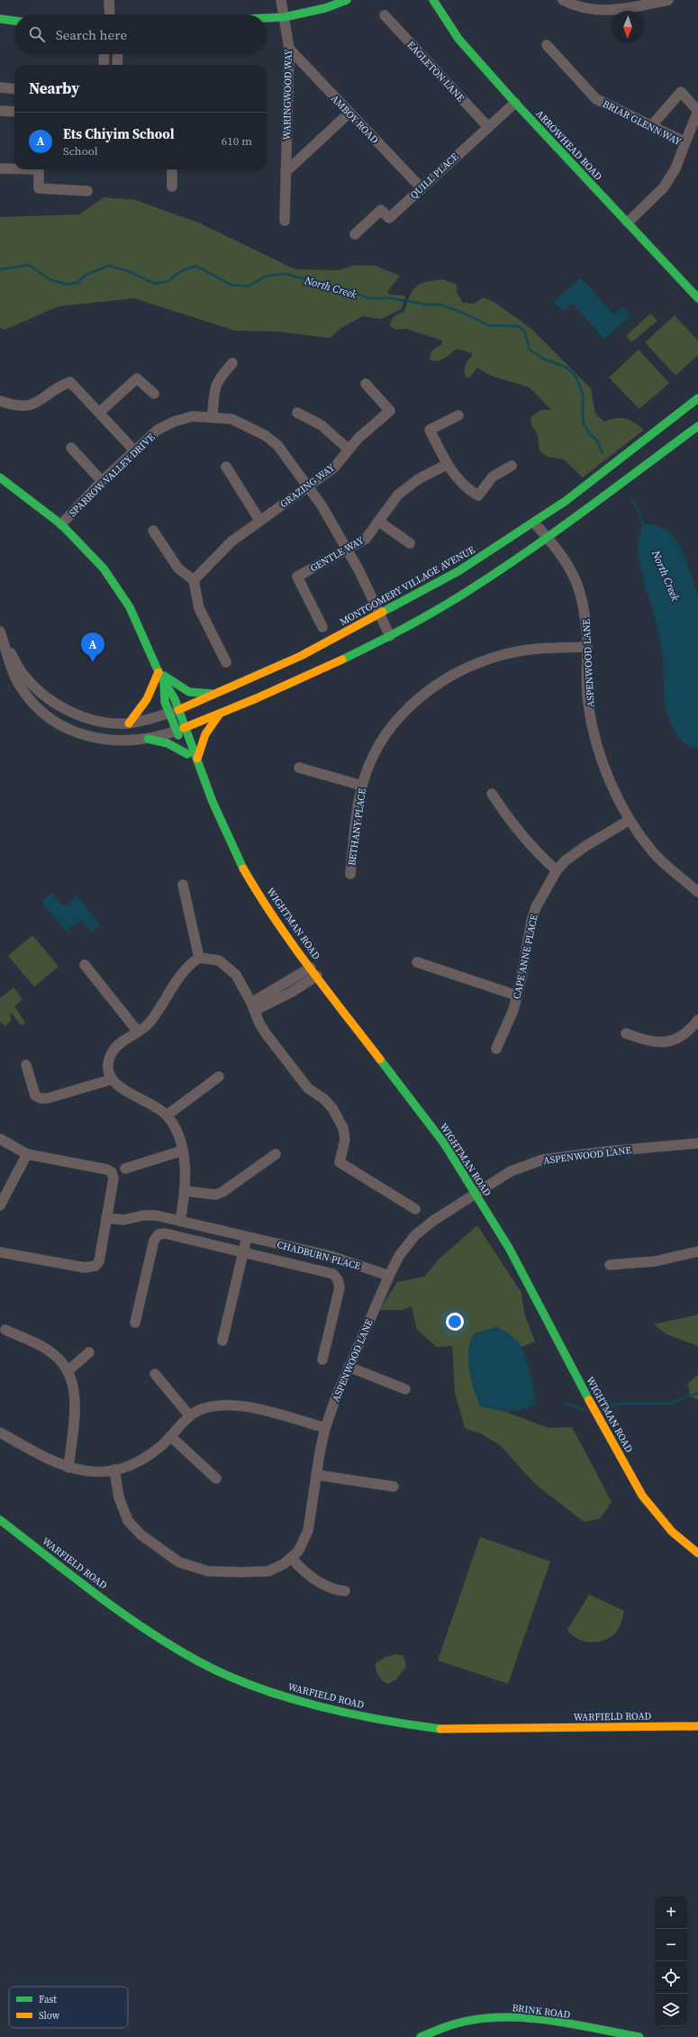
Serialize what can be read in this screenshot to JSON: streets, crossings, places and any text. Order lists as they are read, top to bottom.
{
  "streets": {
    "main road": [
      "ARROWHEAD ROAD",
      "MONTGOMERY VILLAGE AVENUE",
      "WIGHTMAN ROAD",
      "WARFIELD ROAD",
      "BRINK ROAD"
    ],
    "street": [
      "EAGLETON LANE",
      "WARINGWOOD WAY",
      "AMBOY ROAD",
      "BRIAR GLENN WAY",
      "QUILL PLACE",
      "SPARROW VALLEY DRIVE",
      "GRAZING WAY",
      "GENTLE WAY",
      "ASPENWOOD LANE",
      "BETHANY PLACE",
      "CAPE ANNE PLACE",
      "CHADBURN PLACE"
    ]
  },
  "crossings": [
    ["EAGLETON LANE", "QUILL PLACE"],
    ["WARINGWOOD WAY", "AMBOY ROAD"],
    ["AMBOY ROAD", "QUILL PLACE"],
    ["BRIAR GLENN WAY", "ARROWHEAD ROAD"],
    ["ARROWHEAD ROAD", "QUILL PLACE"],
    ["SPARROW VALLEY DRIVE", "GRAZING WAY"],
    ["SPARROW VALLEY DRIVE", "GENTLE WAY"],
    ["SPARROW VALLEY DRIVE", "MONTGOMERY VILLAGE AVENUE"],
    ["SPARROW VALLEY DRIVE", "WIGHTMAN ROAD"],
    ["MONTGOMERY VILLAGE AVENUE", "ASPENWOOD LANE"],
    ["MONTGOMERY VILLAGE AVENUE", "WIGHTMAN ROAD"],
    ["ASPENWOOD LANE", "BETHANY PLACE"],
    ["ASPENWOOD LANE", "WIGHTMAN ROAD"],
    ["ASPENWOOD LANE", "CAPE ANNE PLACE"],
    ["ASPENWOOD LANE", "CHADBURN PLACE"]
  ],
  "water": ["North Creek"],
  "legend": ["Fast", "Slow"],
  "north": "bottom",
  "page": {
    "search": "Search here",
    "heading": "Nearby",
    "list": [
      {
        "mark": "A",
        "name": "Ets Chiyim School",
        "note": "School",
        "value": "610 m"
      }
    ],
    "pins": "A",
    "map_buttons": ["+", "−"]
  }
}
